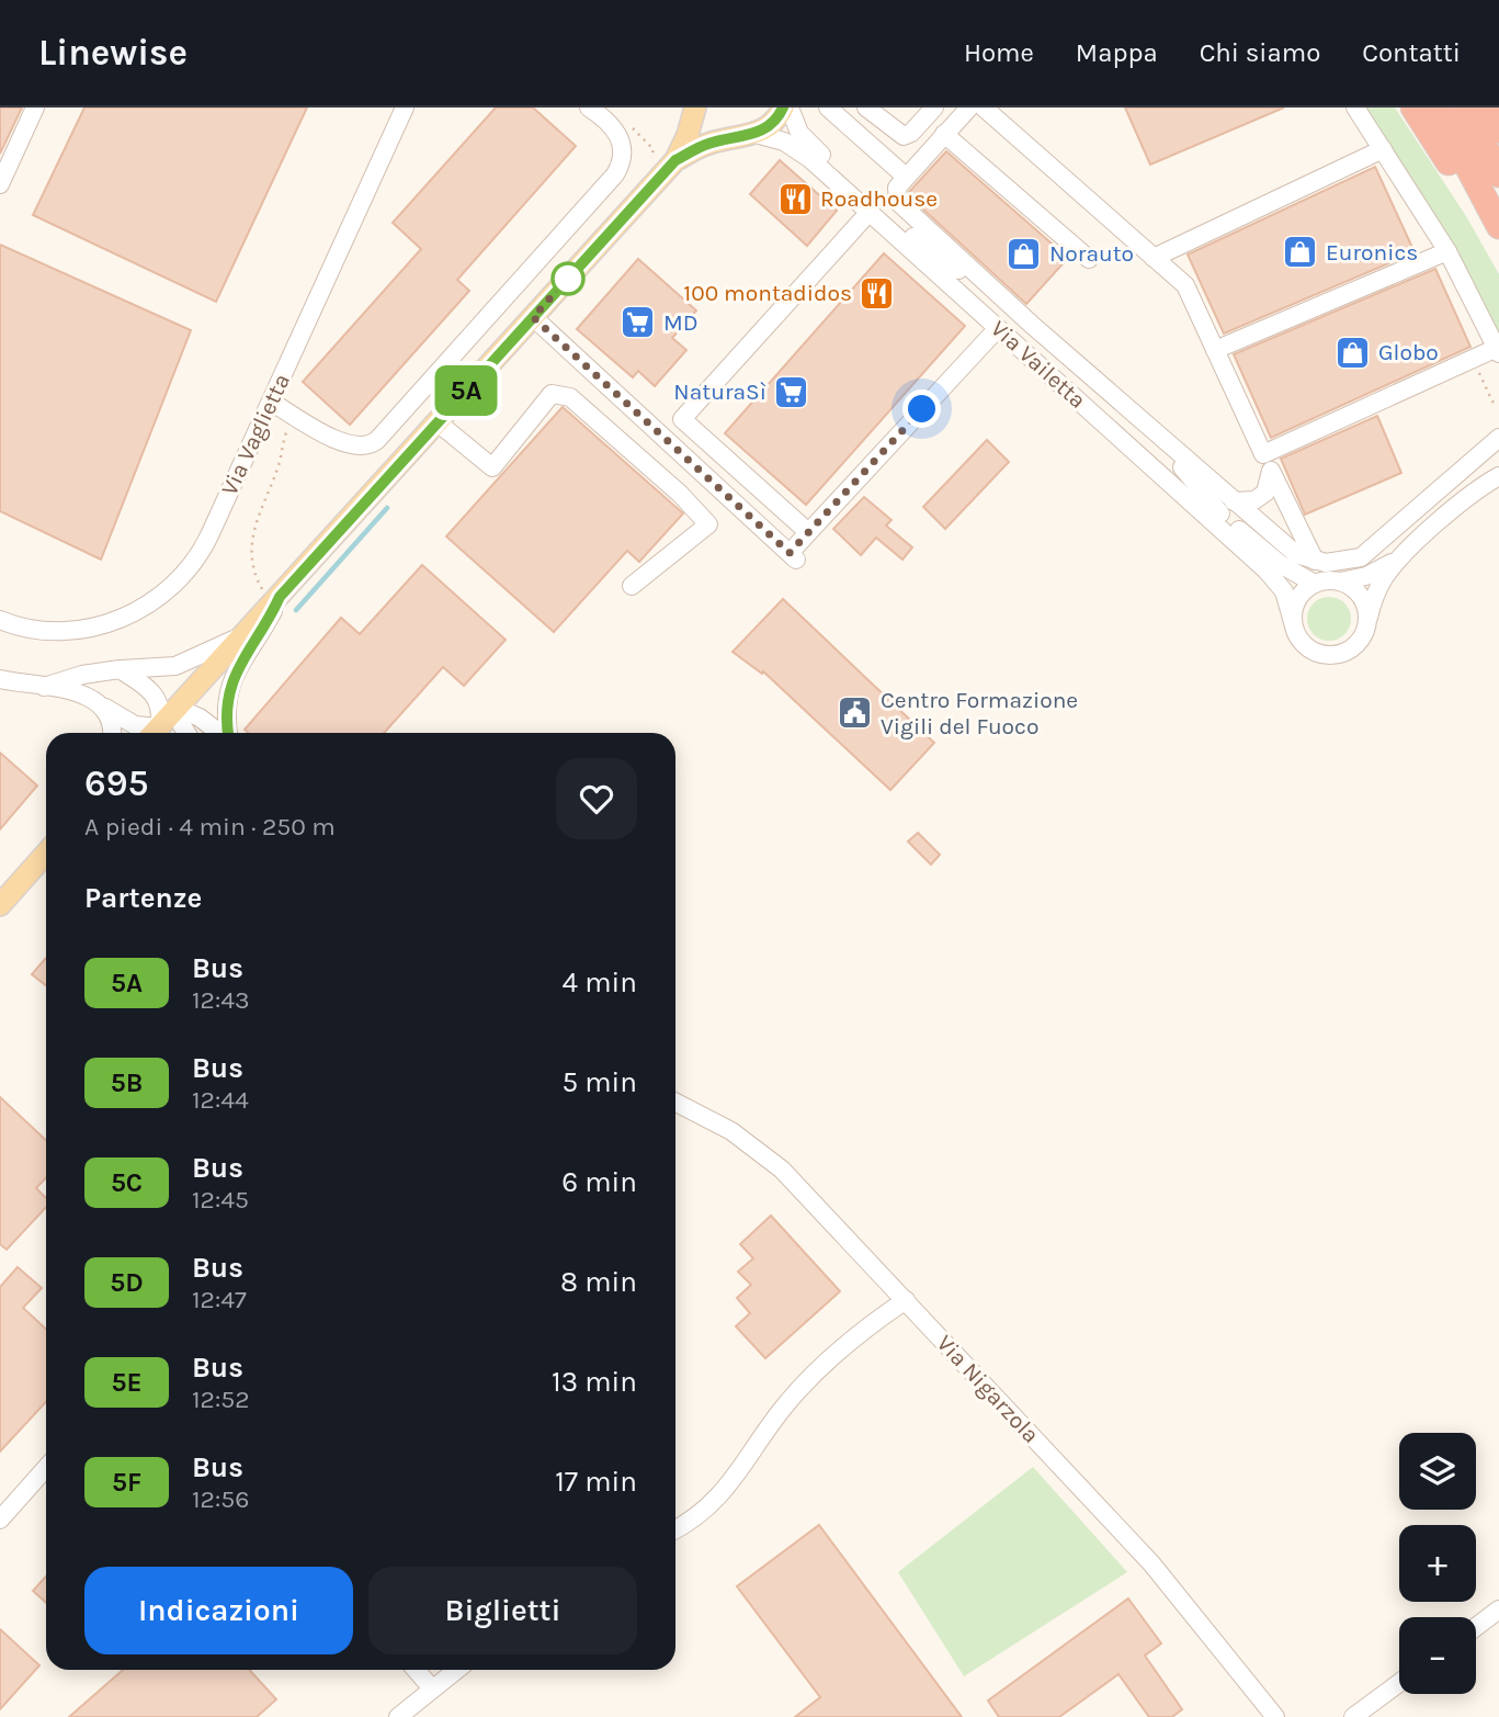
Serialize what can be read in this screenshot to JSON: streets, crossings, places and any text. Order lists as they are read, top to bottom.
{
  "streets": {
    "street": ["Via Vailetta", "Via Vaglietta", "Via Nigarzola"]
  },
  "places": {
    "restaurant": ["Roadhouse", "100 montadidos"],
    "shop": ["Euronics", "Norauto", "Globo"],
    "supermarket": ["MD", "NaturaSì"],
    "public building": ["Centro Formazione Vigili del Fuoco"]
  },
  "lines": ["bus line 5A"],
  "page": {
    "header": "Linewise",
    "nav": [
      "Home",
      "Mappa",
      "Chi siamo",
      "Contatti"
    ],
    "on_map": "5A",
    "heading": [
      ["695", "A piedi · 4 min · 250 m"],
      "Partenze"
    ],
    "list": [
      {
        "mark": "5A",
        "name": "Bus",
        "note": "12:43",
        "value": "4 min"
      },
      {
        "mark": "5B",
        "name": "Bus",
        "note": "12:44",
        "value": "5 min"
      },
      {
        "mark": "5C",
        "name": "Bus",
        "note": "12:45",
        "value": "6 min"
      },
      {
        "mark": "5D",
        "name": "Bus",
        "note": "12:47",
        "value": "8 min"
      },
      {
        "mark": "5E",
        "name": "Bus",
        "note": "12:52",
        "value": "13 min"
      },
      {
        "mark": "5F",
        "name": "Bus",
        "note": "12:56",
        "value": "17 min"
      }
    ],
    "map_buttons": ["+", "−"],
    "buttons": ["Indicazioni", "Biglietti"]
  }
}
